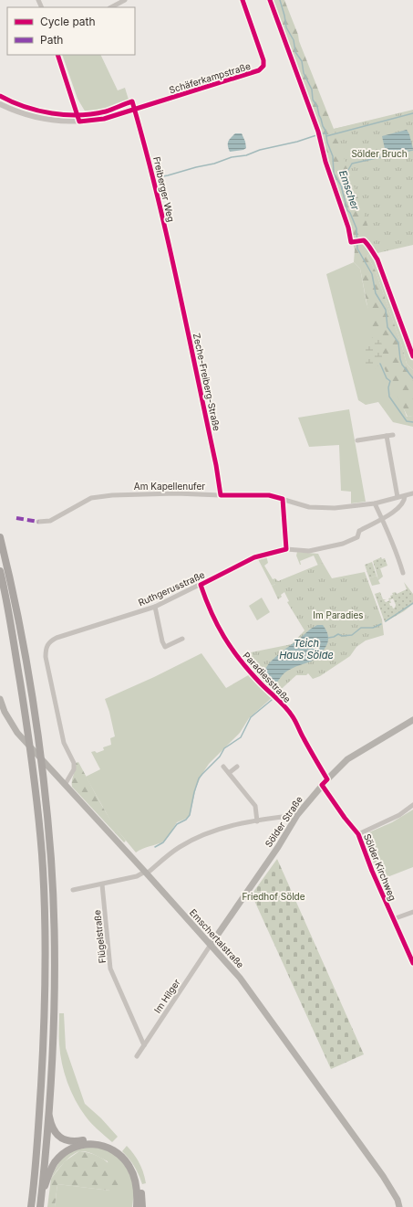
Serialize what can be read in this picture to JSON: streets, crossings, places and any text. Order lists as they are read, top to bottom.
{
  "streets": {
    "main road": ["Sölder Straße", "Emschertalstraße"],
    "street": [
      "Schäferkampstraße",
      "Freiberger Weg",
      "Zeche-Freiberg-Straße",
      "Am Kapellenufer",
      "Ruthgerusstraße",
      "Paradiesstraße",
      "Sölder Kirchweg",
      "Flügelstraße",
      "Im Hilger"
    ]
  },
  "crossings": [
    ["Schäferkampstraße", "Freiberger Weg"],
    ["Freiberger Weg", "Zeche-Freiberg-Straße"],
    ["Zeche-Freiberg-Straße", "Am Kapellenufer"],
    ["Am Kapellenufer", "Ruthgerusstraße"],
    ["Ruthgerusstraße", "Paradiesstraße"],
    ["Ruthgerusstraße", "Emschertalstraße"],
    ["Paradiesstraße", "Sölder Straße"],
    ["Sölder Straße", "Sölder Kirchweg"],
    ["Sölder Straße", "Emschertalstraße"],
    ["Sölder Straße", "Im Hilger"],
    ["Flügelstraße", "Im Hilger"],
    ["Emschertalstraße", "Im Hilger"]
  ],
  "water": ["Emscher", "Teich Haus Sölde"],
  "parks": ["Sölder Bruch", "Im Paradies", "Friedhof Sölde"],
  "legend": ["Cycle path", "Path"]
}
